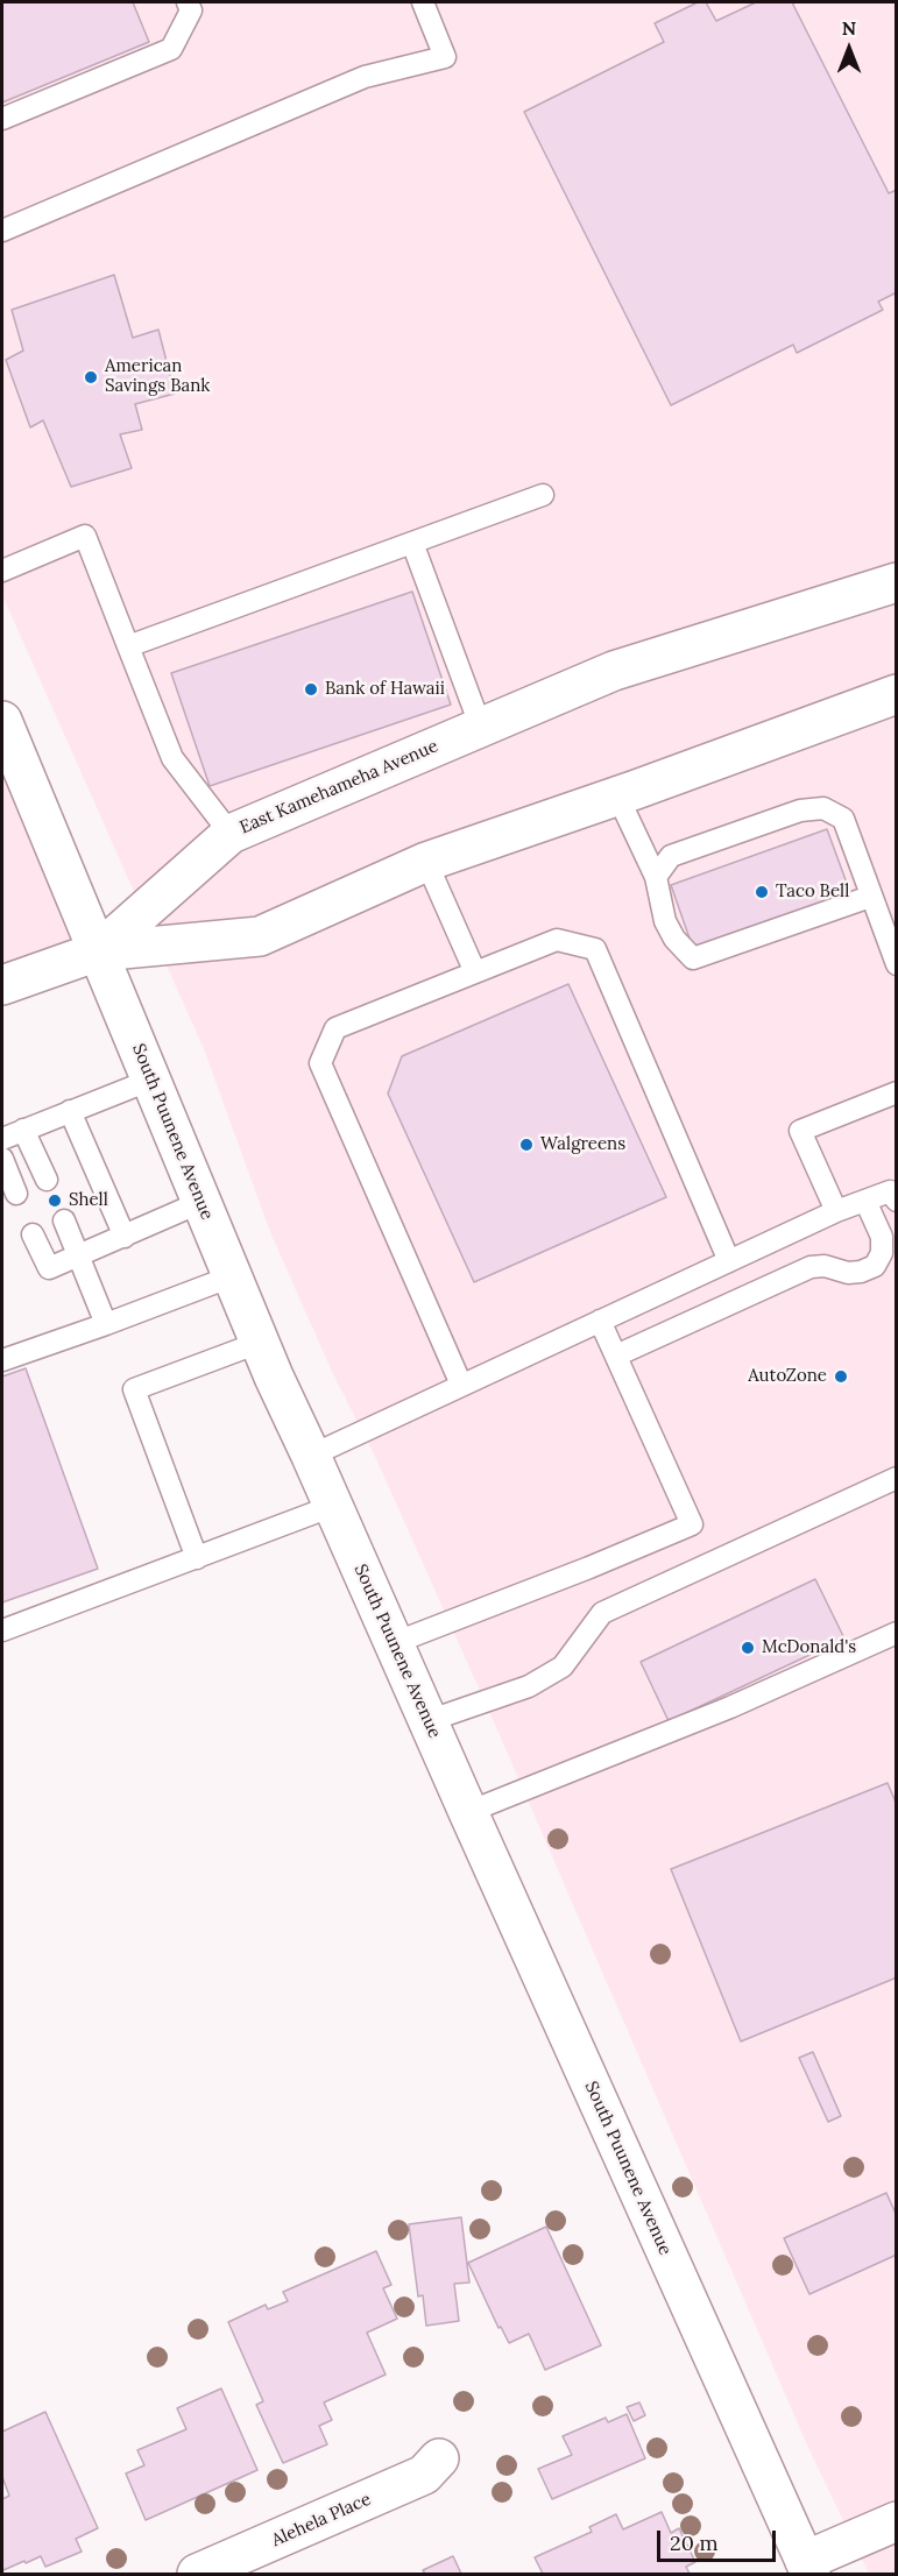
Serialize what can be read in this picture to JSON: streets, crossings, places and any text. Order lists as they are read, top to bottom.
{
  "streets": {
    "street": ["East Kamehameha Avenue", "South Puunene Avenue", "Alehela Place"]
  },
  "crossings": [
    ["East Kamehameha Avenue", "South Puunene Avenue"]
  ],
  "places": [
    "American Savings Bank",
    "Bank of Hawaii",
    "Taco Bell",
    "Walgreens",
    "Shell",
    "AutoZone",
    "McDonald's"
  ],
  "scale_bar": "20 m",
  "north": "top"
}
